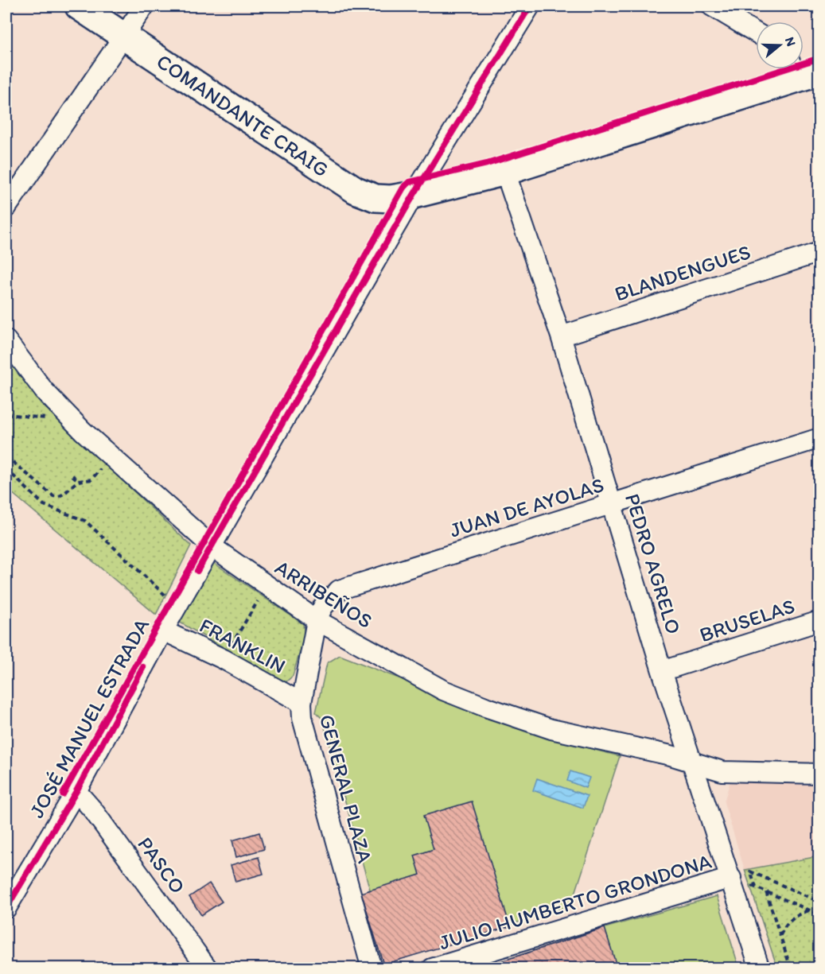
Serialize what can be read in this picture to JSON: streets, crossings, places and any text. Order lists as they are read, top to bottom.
{
  "streets": {
    "main road": ["COMANDANTE CRAIG"],
    "street": [
      "BLANDENGUES",
      "JUAN DE AYOLAS",
      "PEDRO AGRELO",
      "ARRIBEÑOS",
      "BRUSELAS",
      "FRANKLIN",
      "JOSÉ MANUEL ESTRADA",
      "GENERAL PLAZA",
      "PASCO",
      "JULIO HUMBERTO GRONDONA"
    ]
  },
  "crossings": [
    ["COMANDANTE CRAIG", "PEDRO AGRELO"],
    ["COMANDANTE CRAIG", "JOSÉ MANUEL ESTRADA"],
    ["BLANDENGUES", "PEDRO AGRELO"],
    ["JUAN DE AYOLAS", "PEDRO AGRELO"],
    ["JUAN DE AYOLAS", "ARRIBEÑOS"],
    ["JUAN DE AYOLAS", "GENERAL PLAZA"],
    ["PEDRO AGRELO", "ARRIBEÑOS"],
    ["PEDRO AGRELO", "BRUSELAS"],
    ["PEDRO AGRELO", "JULIO HUMBERTO GRONDONA"],
    ["ARRIBEÑOS", "JOSÉ MANUEL ESTRADA"],
    ["ARRIBEÑOS", "GENERAL PLAZA"],
    ["FRANKLIN", "JOSÉ MANUEL ESTRADA"],
    ["FRANKLIN", "GENERAL PLAZA"],
    ["JOSÉ MANUEL ESTRADA", "PASCO"]
  ],
  "north": "right"
}
